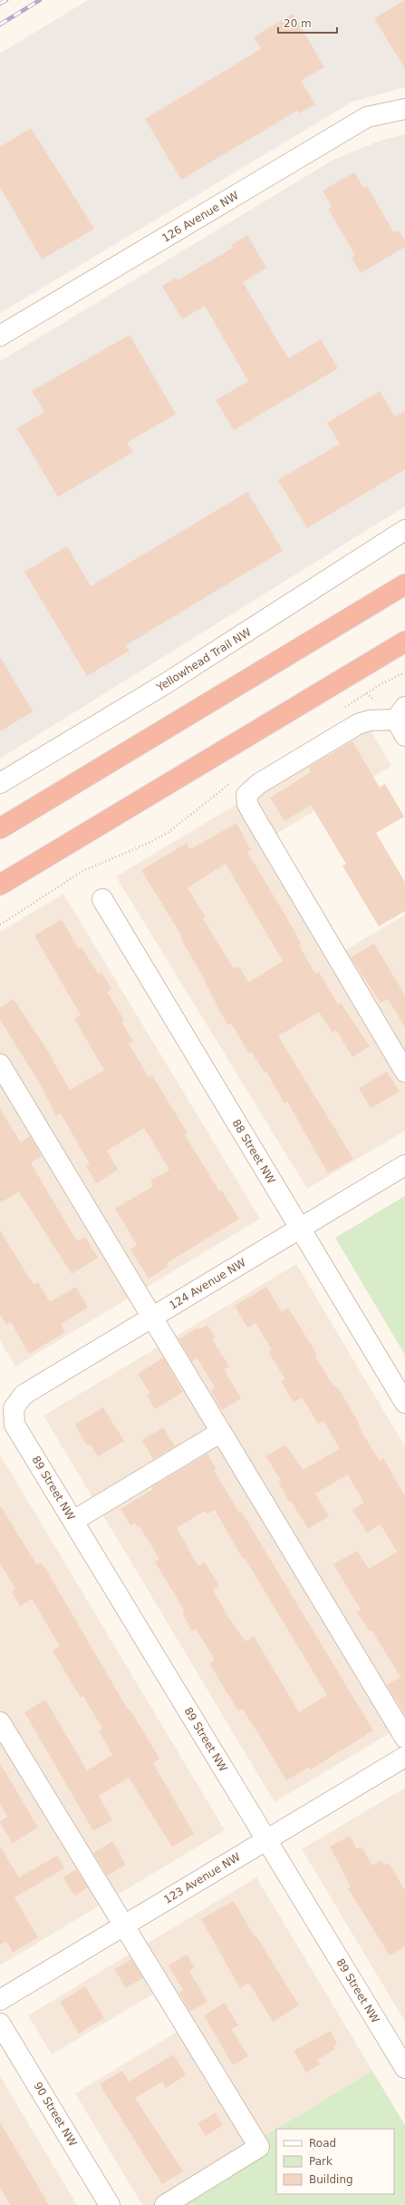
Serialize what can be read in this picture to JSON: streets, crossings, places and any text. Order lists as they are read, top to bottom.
{
  "streets": {
    "street": [
      "126 Avenue NW",
      "Yellowhead Trail NW",
      "88 Street NW",
      "124 Avenue NW",
      "89 Street NW",
      "123 Avenue NW",
      "90 Street NW"
    ]
  },
  "crossings": [
    ["88 Street NW", "124 Avenue NW"],
    ["124 Avenue NW", "89 Street NW"],
    ["89 Street NW", "123 Avenue NW"]
  ],
  "legend": ["Road", "Park", "Building"],
  "scale_bar": "20 m"
}
